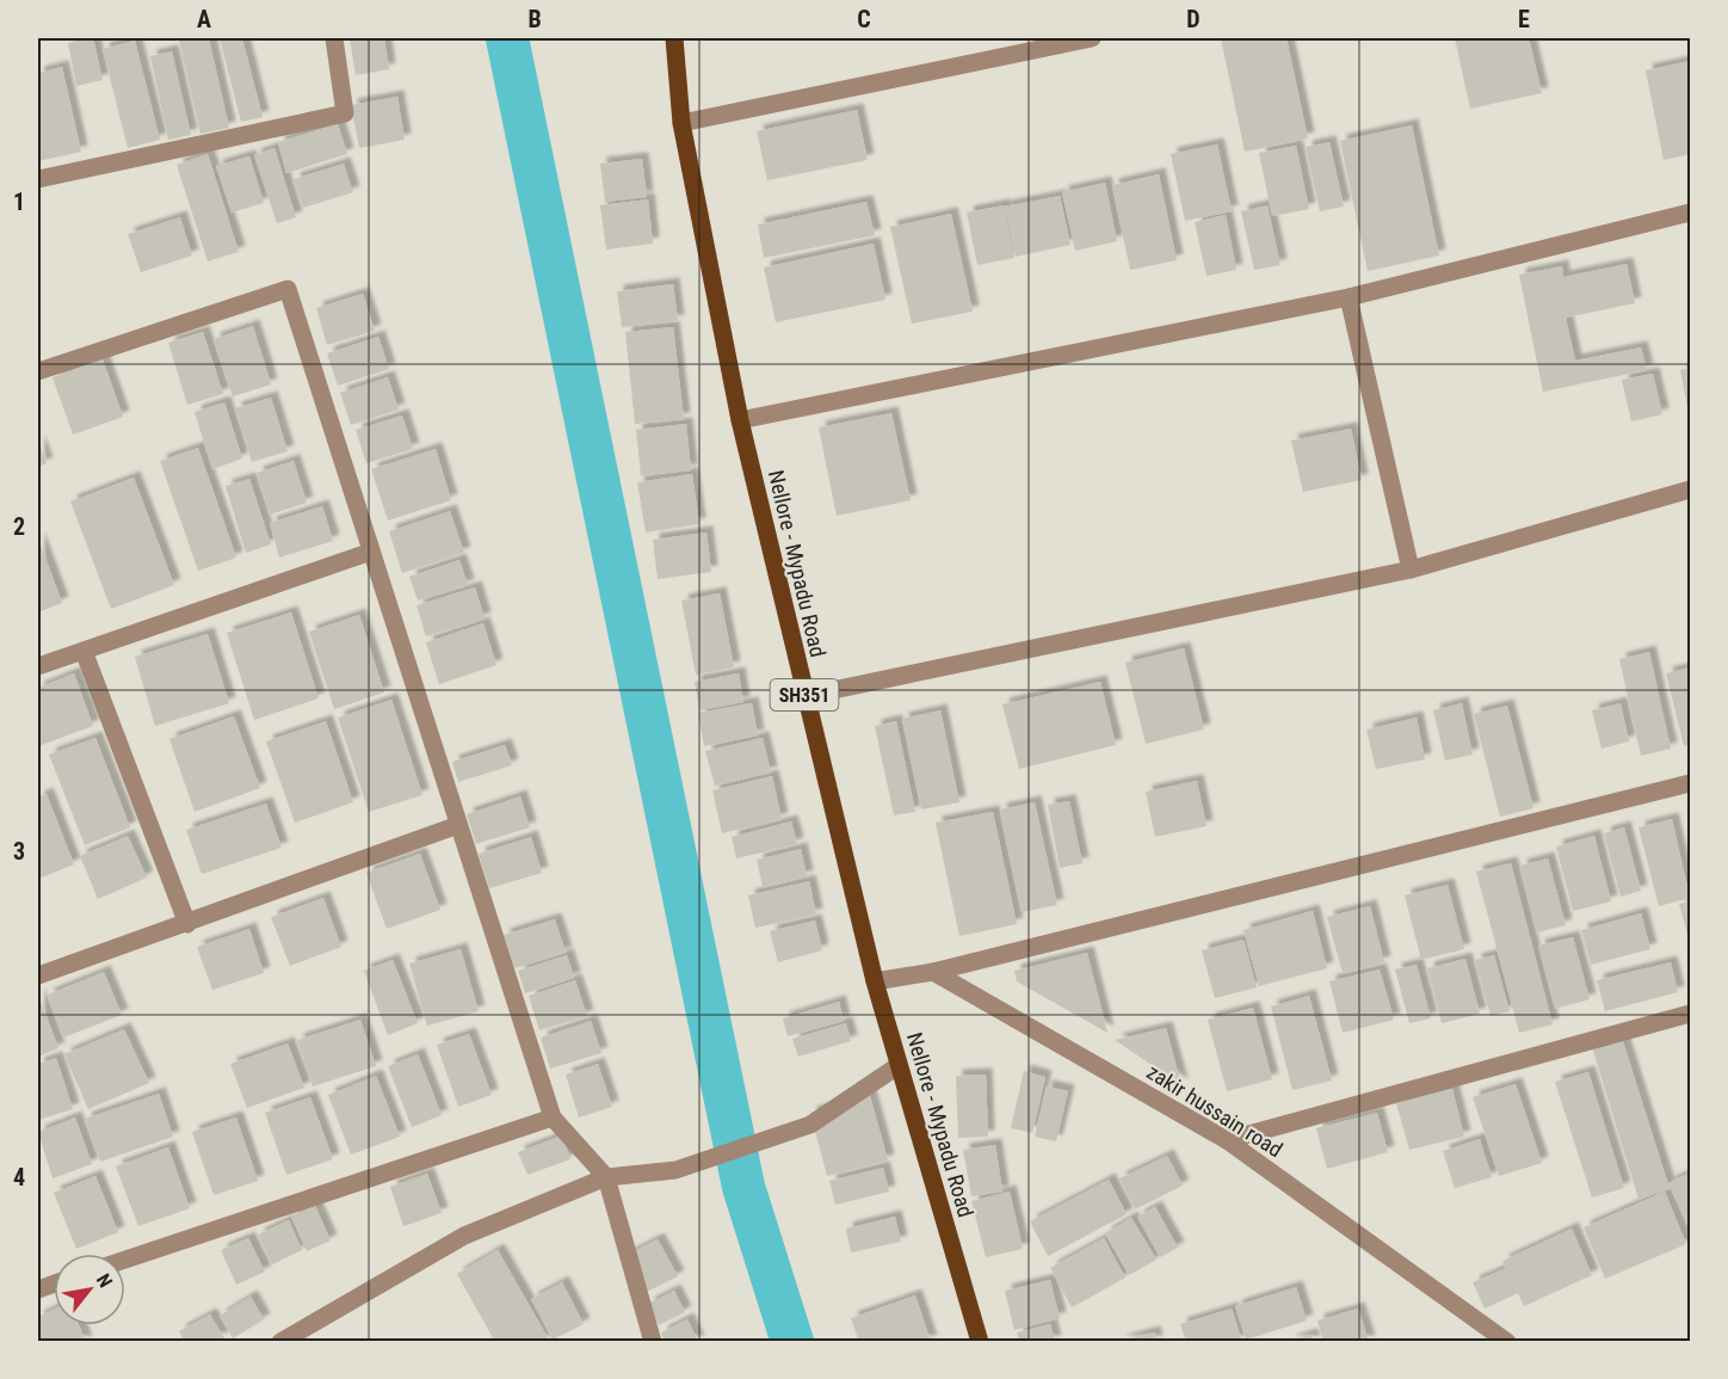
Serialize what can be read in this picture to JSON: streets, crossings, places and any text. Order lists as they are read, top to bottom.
{
  "streets": {
    "main road": ["Nellore - Mypadu Road", "SH351"],
    "street": ["zakir hussain road"]
  },
  "north": "top right",
  "grid": {
    "columns": [
      "A",
      "B",
      "C",
      "D",
      "E"
    ],
    "rows": [
      "1",
      "2",
      "3",
      "4"
    ]
  }
}
